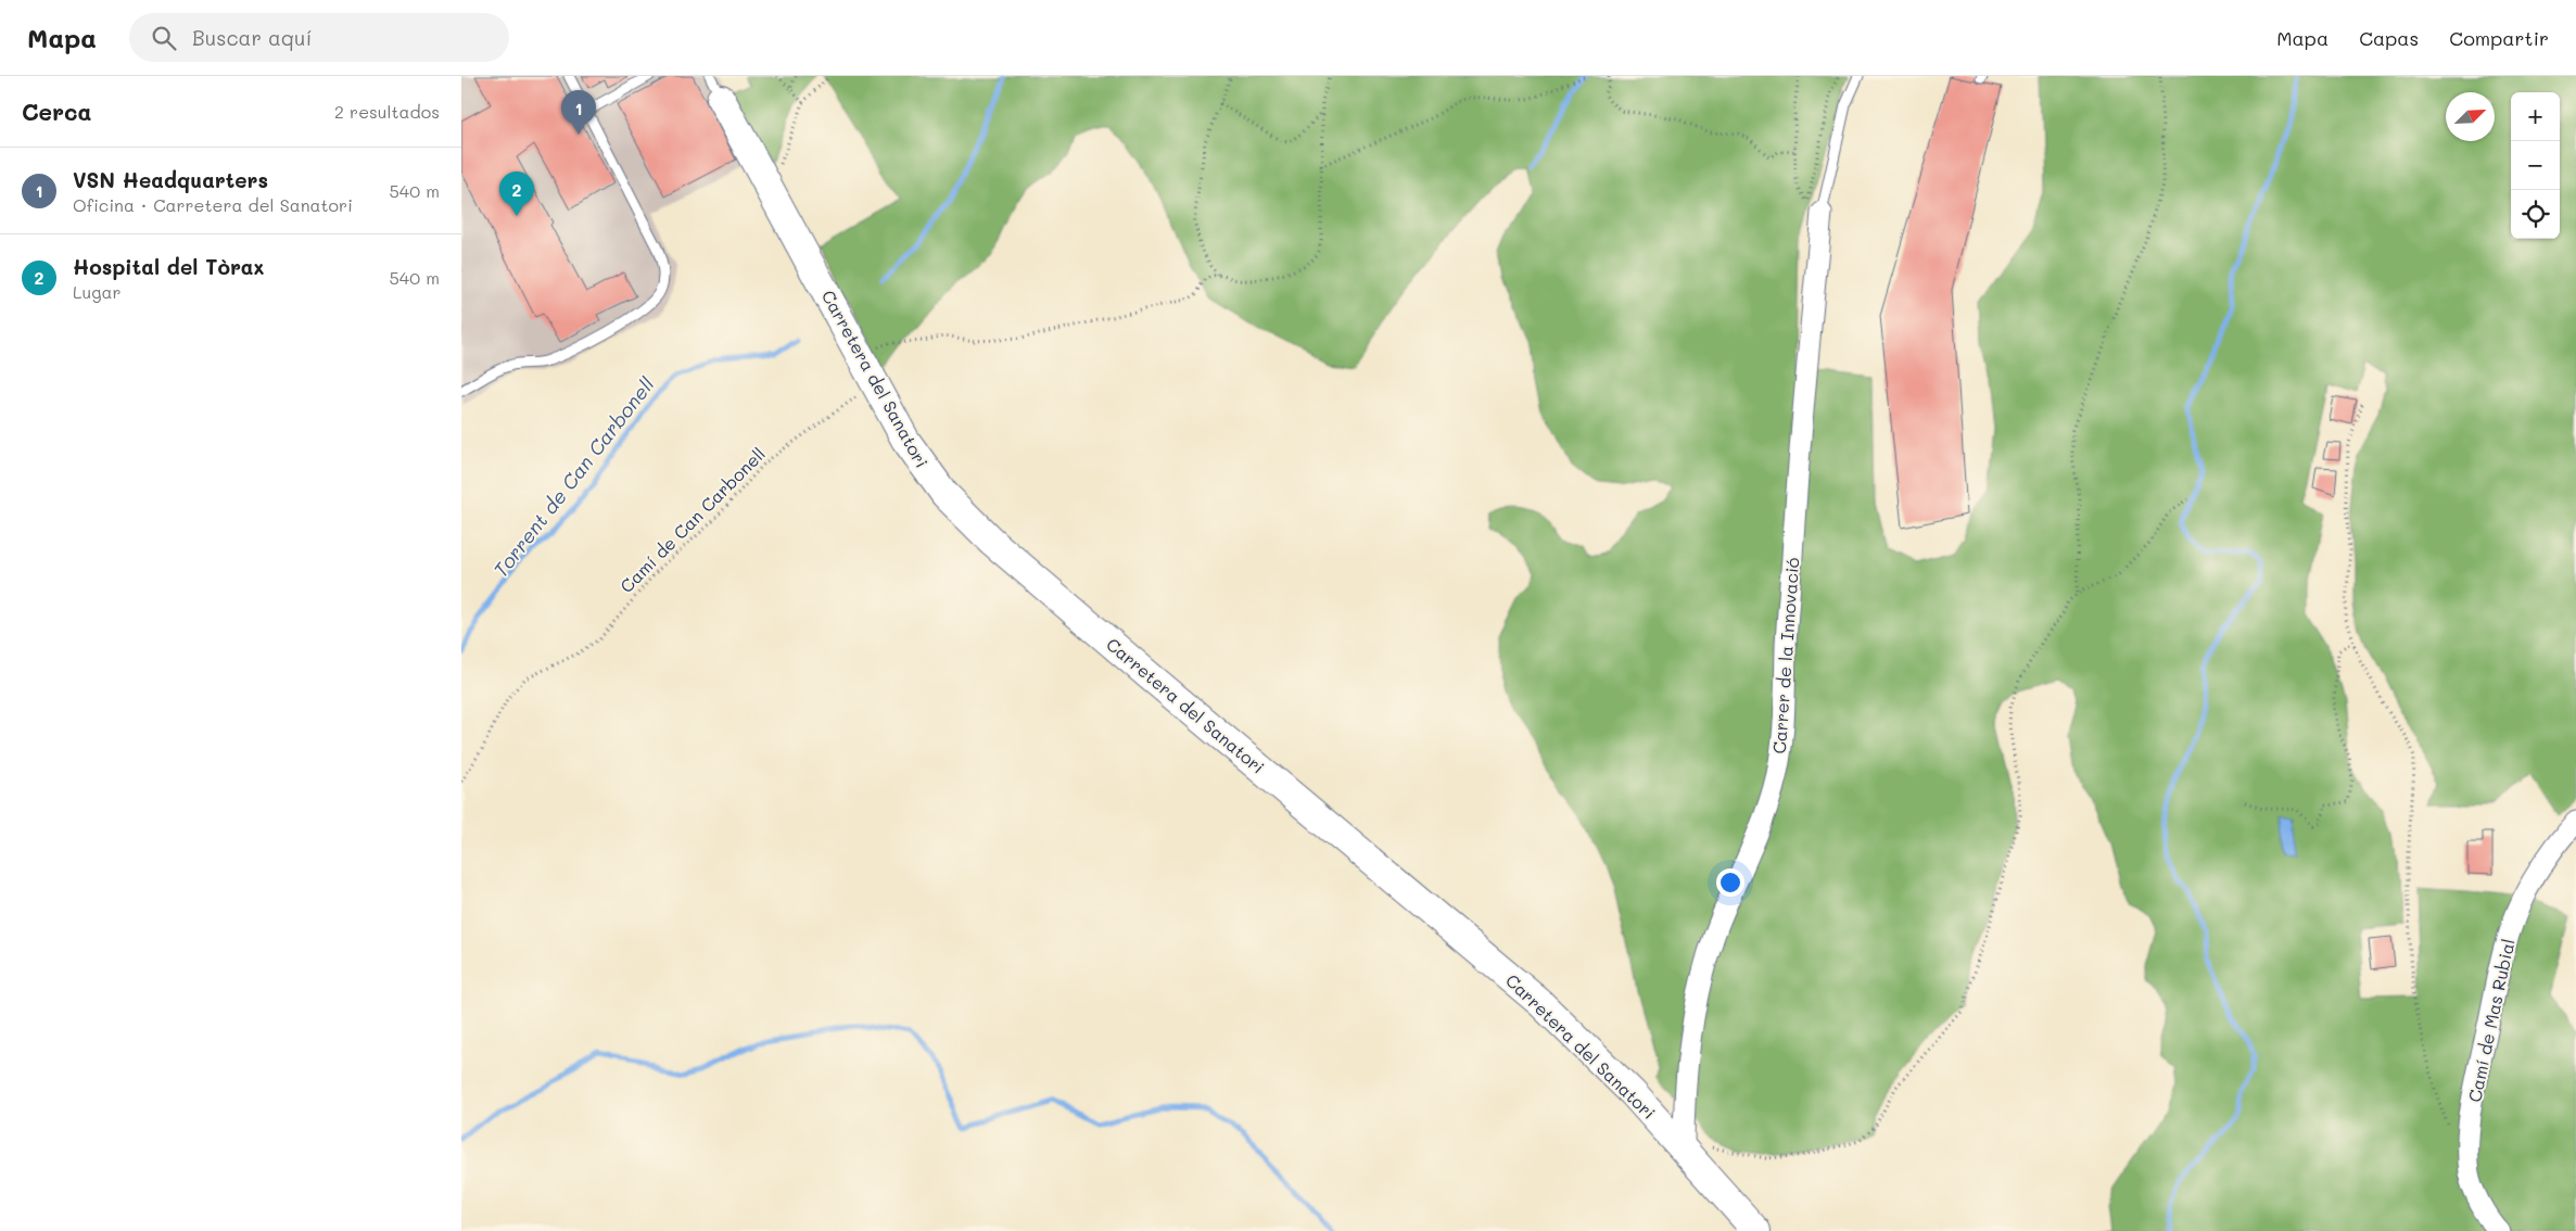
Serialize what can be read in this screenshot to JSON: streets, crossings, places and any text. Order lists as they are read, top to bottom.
{
  "streets": {
    "street": ["Carretera del Sanatori", "Carrer de la Innovació", "Camí de Mas Rubial"],
    "path": ["Camí de Can Carbonell"]
  },
  "crossings": [
    ["Carretera del Sanatori", "Camí de Can Carbonell"],
    ["Carretera del Sanatori", "Carrer de la Innovació"]
  ],
  "water": ["Torrent de Can Carbonell"],
  "north": "top right",
  "page": {
    "header": "Mapa",
    "search": "Buscar aquí",
    "nav": ["Mapa", "Capas", "Compartir"],
    "heading": ["Cerca", "2 resultados"],
    "pins": ["1", "2"],
    "map_buttons": ["+", "−"],
    "list": [
      {
        "mark": "1",
        "name": "VSN Headquarters",
        "note": "Oficina · Carretera del Sanatori",
        "value": "540 m"
      },
      {
        "mark": "2",
        "name": "Hospital del Tòrax",
        "note": "Lugar",
        "value": "540 m"
      }
    ]
  }
}
